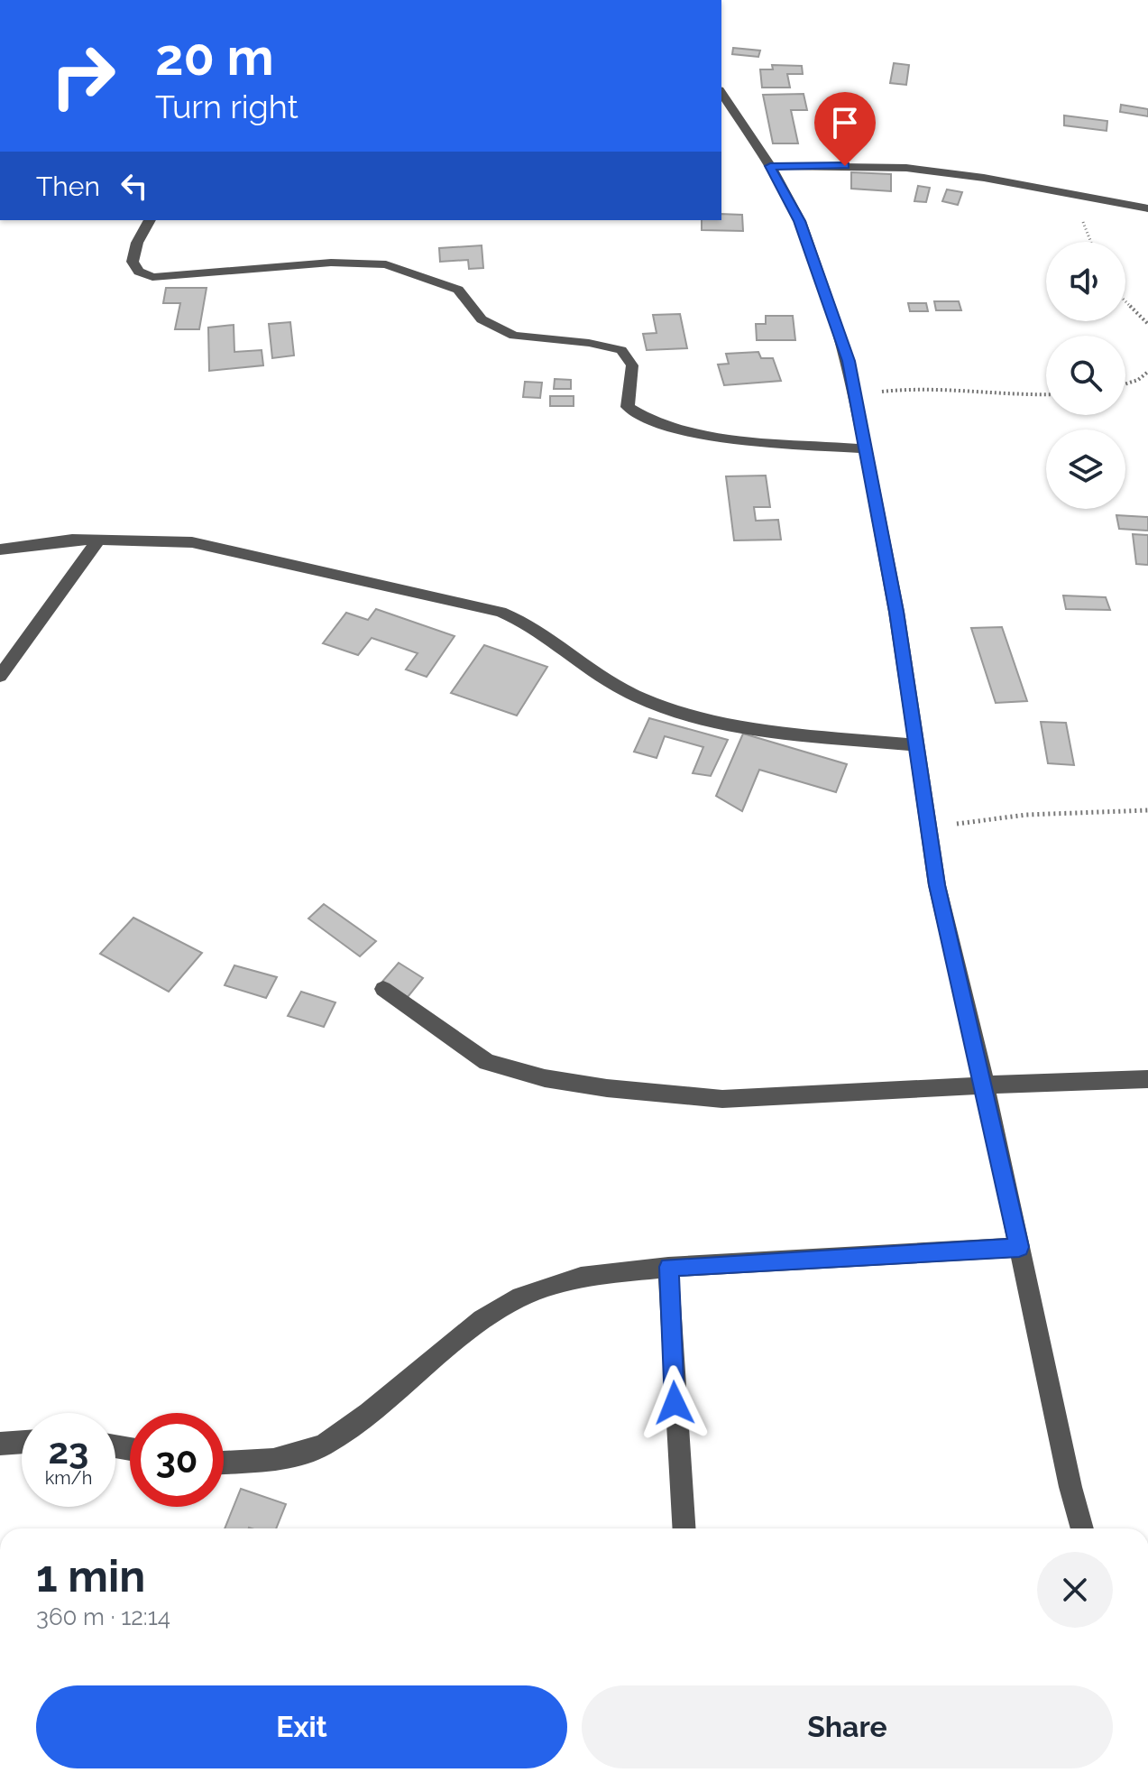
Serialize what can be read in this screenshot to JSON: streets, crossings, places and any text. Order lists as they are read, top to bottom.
{
  "page": {
    "turn": ["20 m", "Turn right"],
    "then": "Then",
    "speed": "23 km/h",
    "limit": "30",
    "heading": ["1 min", "360 m · 12:14"],
    "buttons": ["Exit", "Share"]
  }
}
